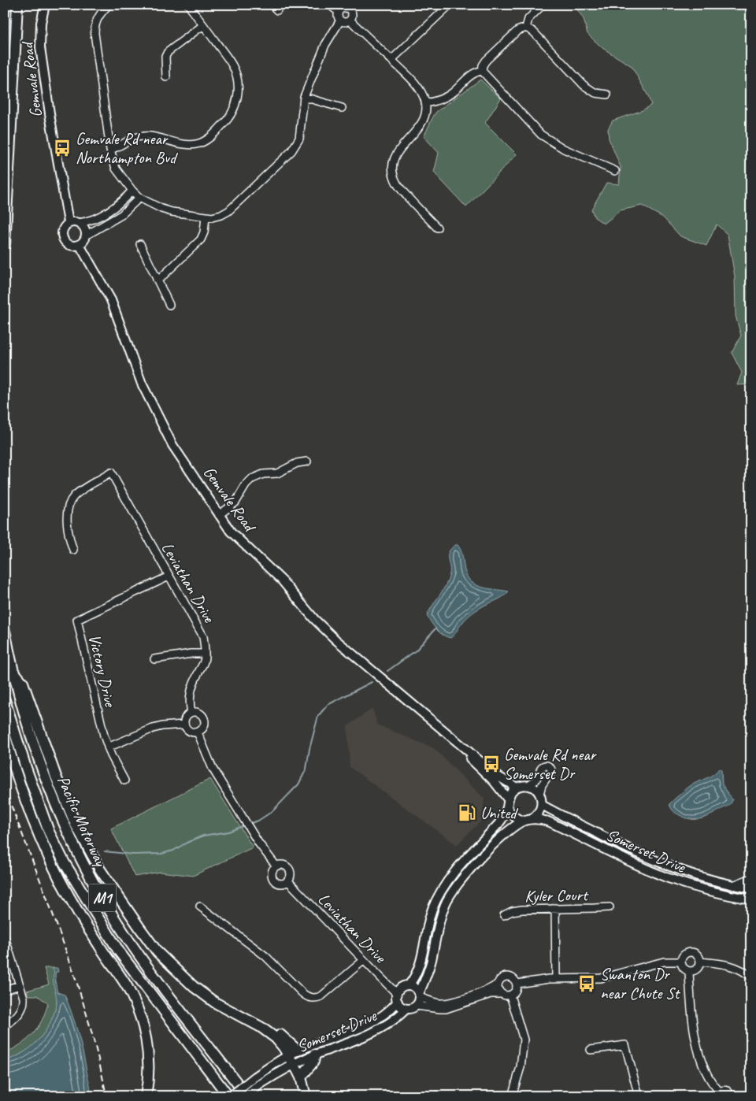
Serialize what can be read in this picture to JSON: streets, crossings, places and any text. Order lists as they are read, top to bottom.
{
  "streets": {
    "highway": ["Pacific Motorway", "M1"],
    "main road": ["Gemvale Road", "Somerset Drive"],
    "street": ["Leviathan Drive", "Victory Drive", "Kyler Court"]
  },
  "crossings": [
    ["Gemvale Road", "Somerset Drive"],
    ["Leviathan Drive", "Victory Drive"],
    ["Leviathan Drive", "Somerset Drive"],
    ["Pacific Motorway", "Somerset Drive"]
  ],
  "places": {
    "bus stop": ["Gemvale Rd near Northampton Bvd", "Gemvale Rd near Somerset Dr", "Swanton Dr near Chute St"],
    "fuel station": ["United"]
  }
}
